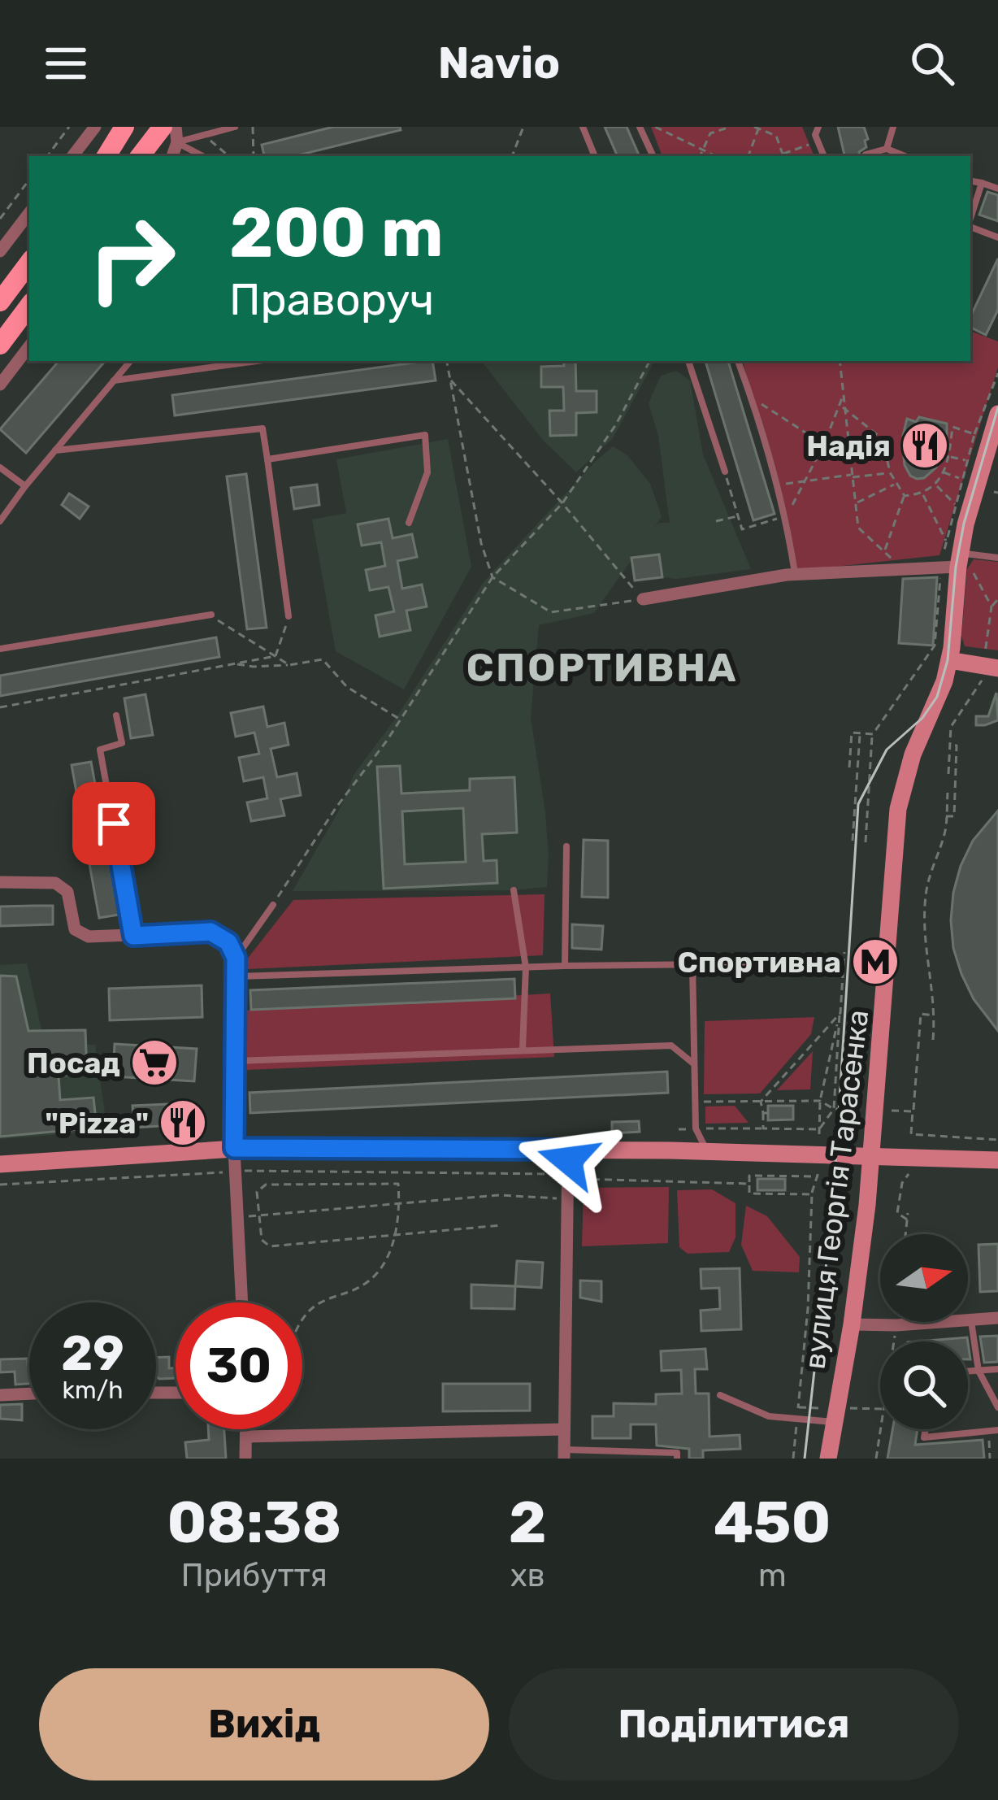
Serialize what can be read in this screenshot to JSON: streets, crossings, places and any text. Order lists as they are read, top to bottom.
{
  "streets": {
    "main road": ["вулиця Георгія Тарасенка"]
  },
  "districts": ["СПОРТИВНА"],
  "places": {
    "restaurant": ["Надія", "\"Pizza\""],
    "metro station": ["Спортивна"],
    "supermarket": ["Посад"]
  },
  "north": "right",
  "page": {
    "header": "Navio",
    "turn": ["200 m", "Праворуч"],
    "speed": "29 km/h",
    "limit": "30",
    "eta": [
      "08:38",
      "Прибуття",
      "2",
      "хв",
      "450",
      "m"
    ],
    "buttons": ["Вихід", "Поділитися"]
  }
}
